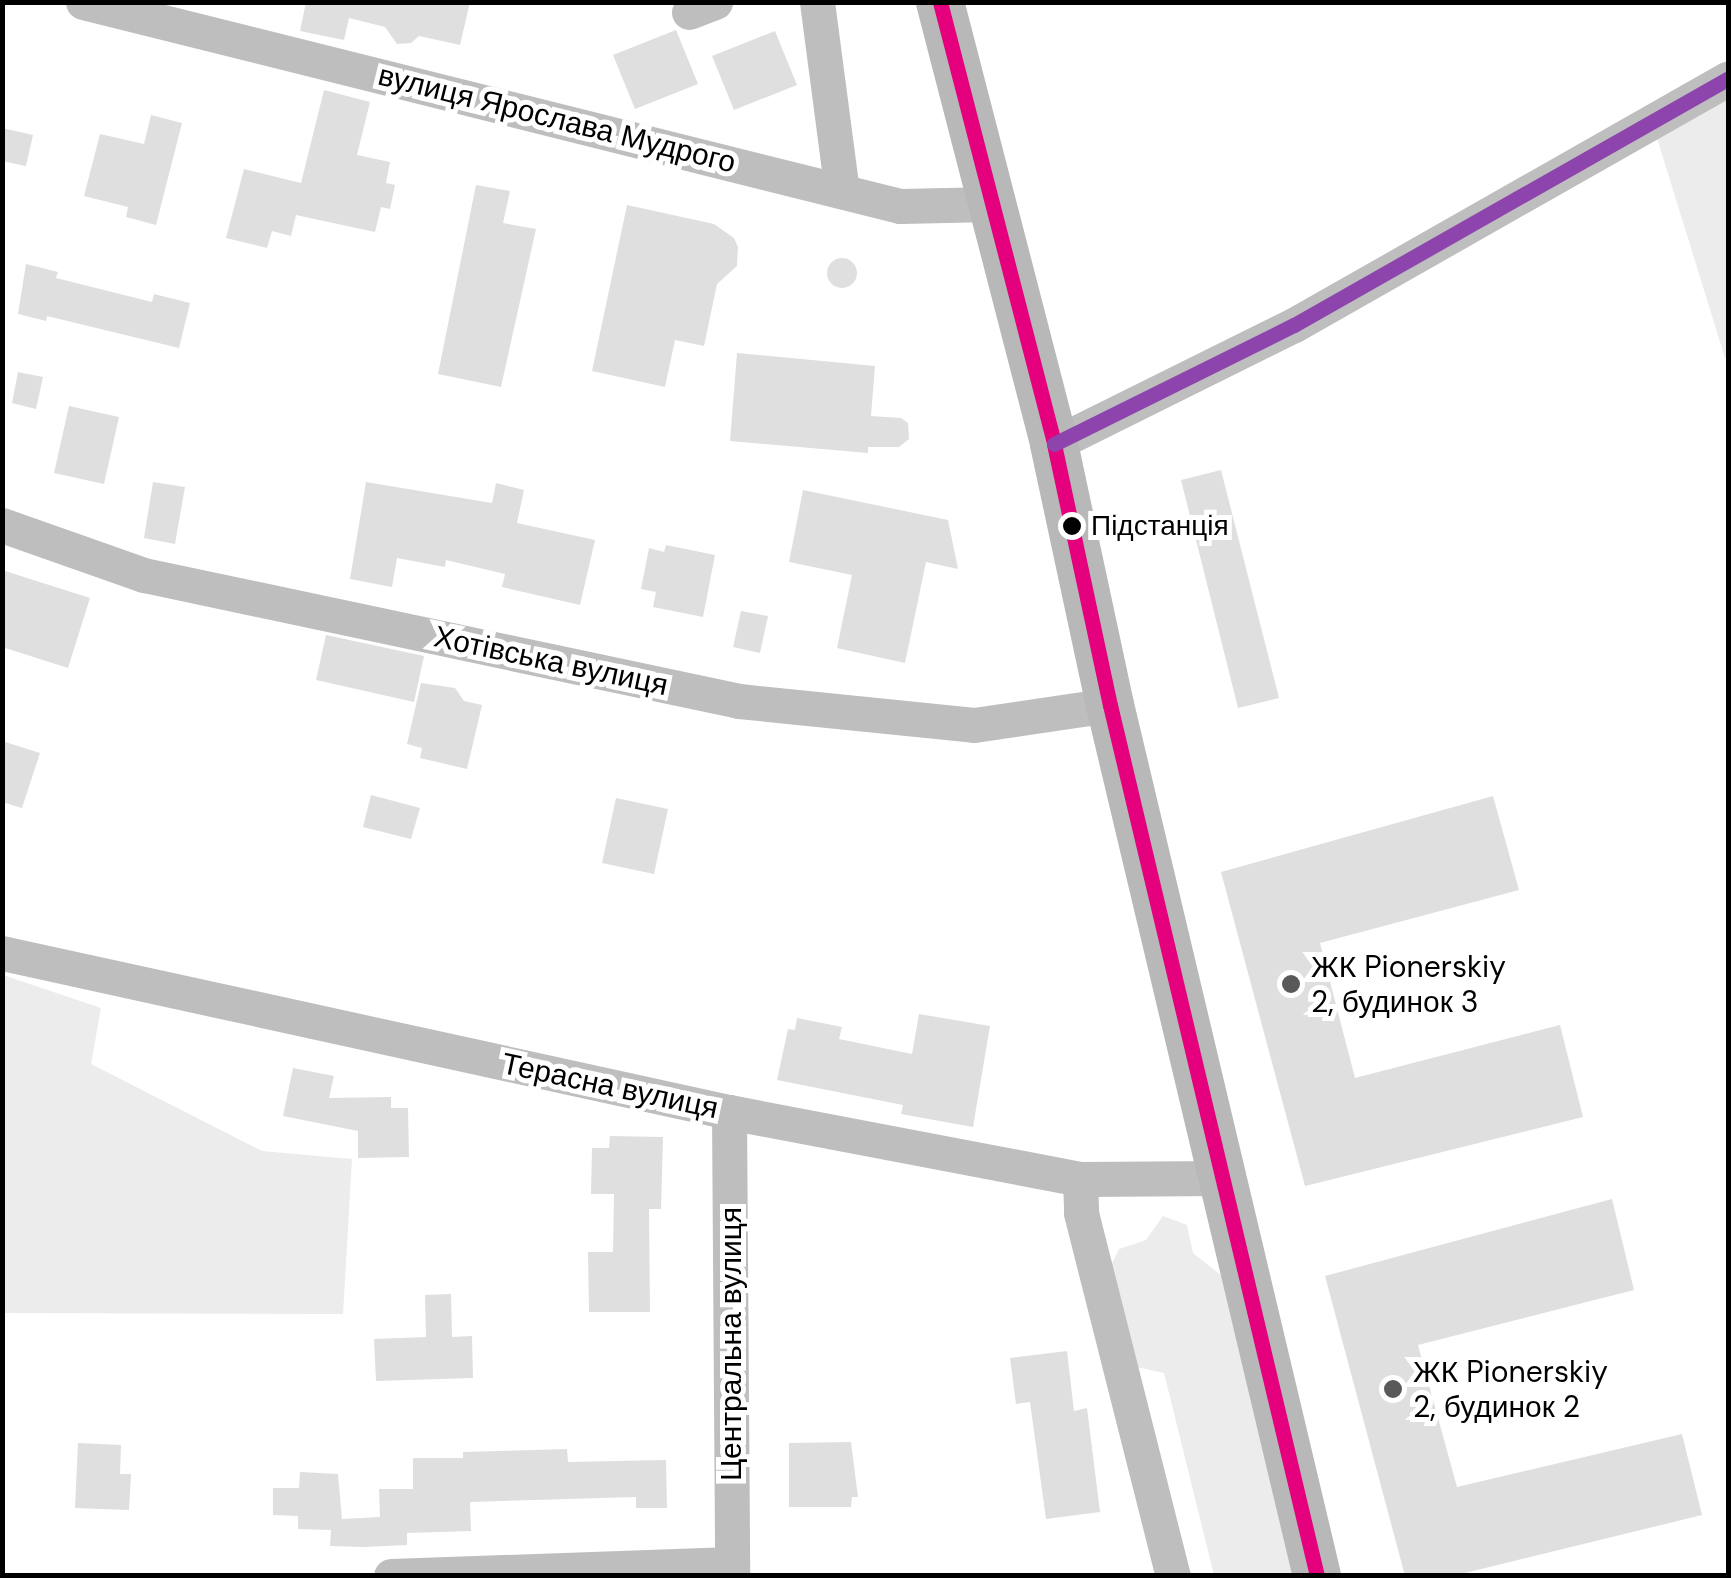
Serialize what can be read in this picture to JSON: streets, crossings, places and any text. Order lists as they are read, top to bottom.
{
  "streets": {
    "street": [
      "вулиця Ярослава Мудрого",
      "Хотівська вулиця",
      "Терасна вулиця",
      "Центральна вулиця"
    ]
  },
  "crossings": [
    ["Терасна вулиця", "Центральна вулиця"]
  ],
  "places": ["Підстанція", "ЖК Pionerskiy 2, будинок 3", "ЖК Pionerskiy 2, будинок 2"]
}
